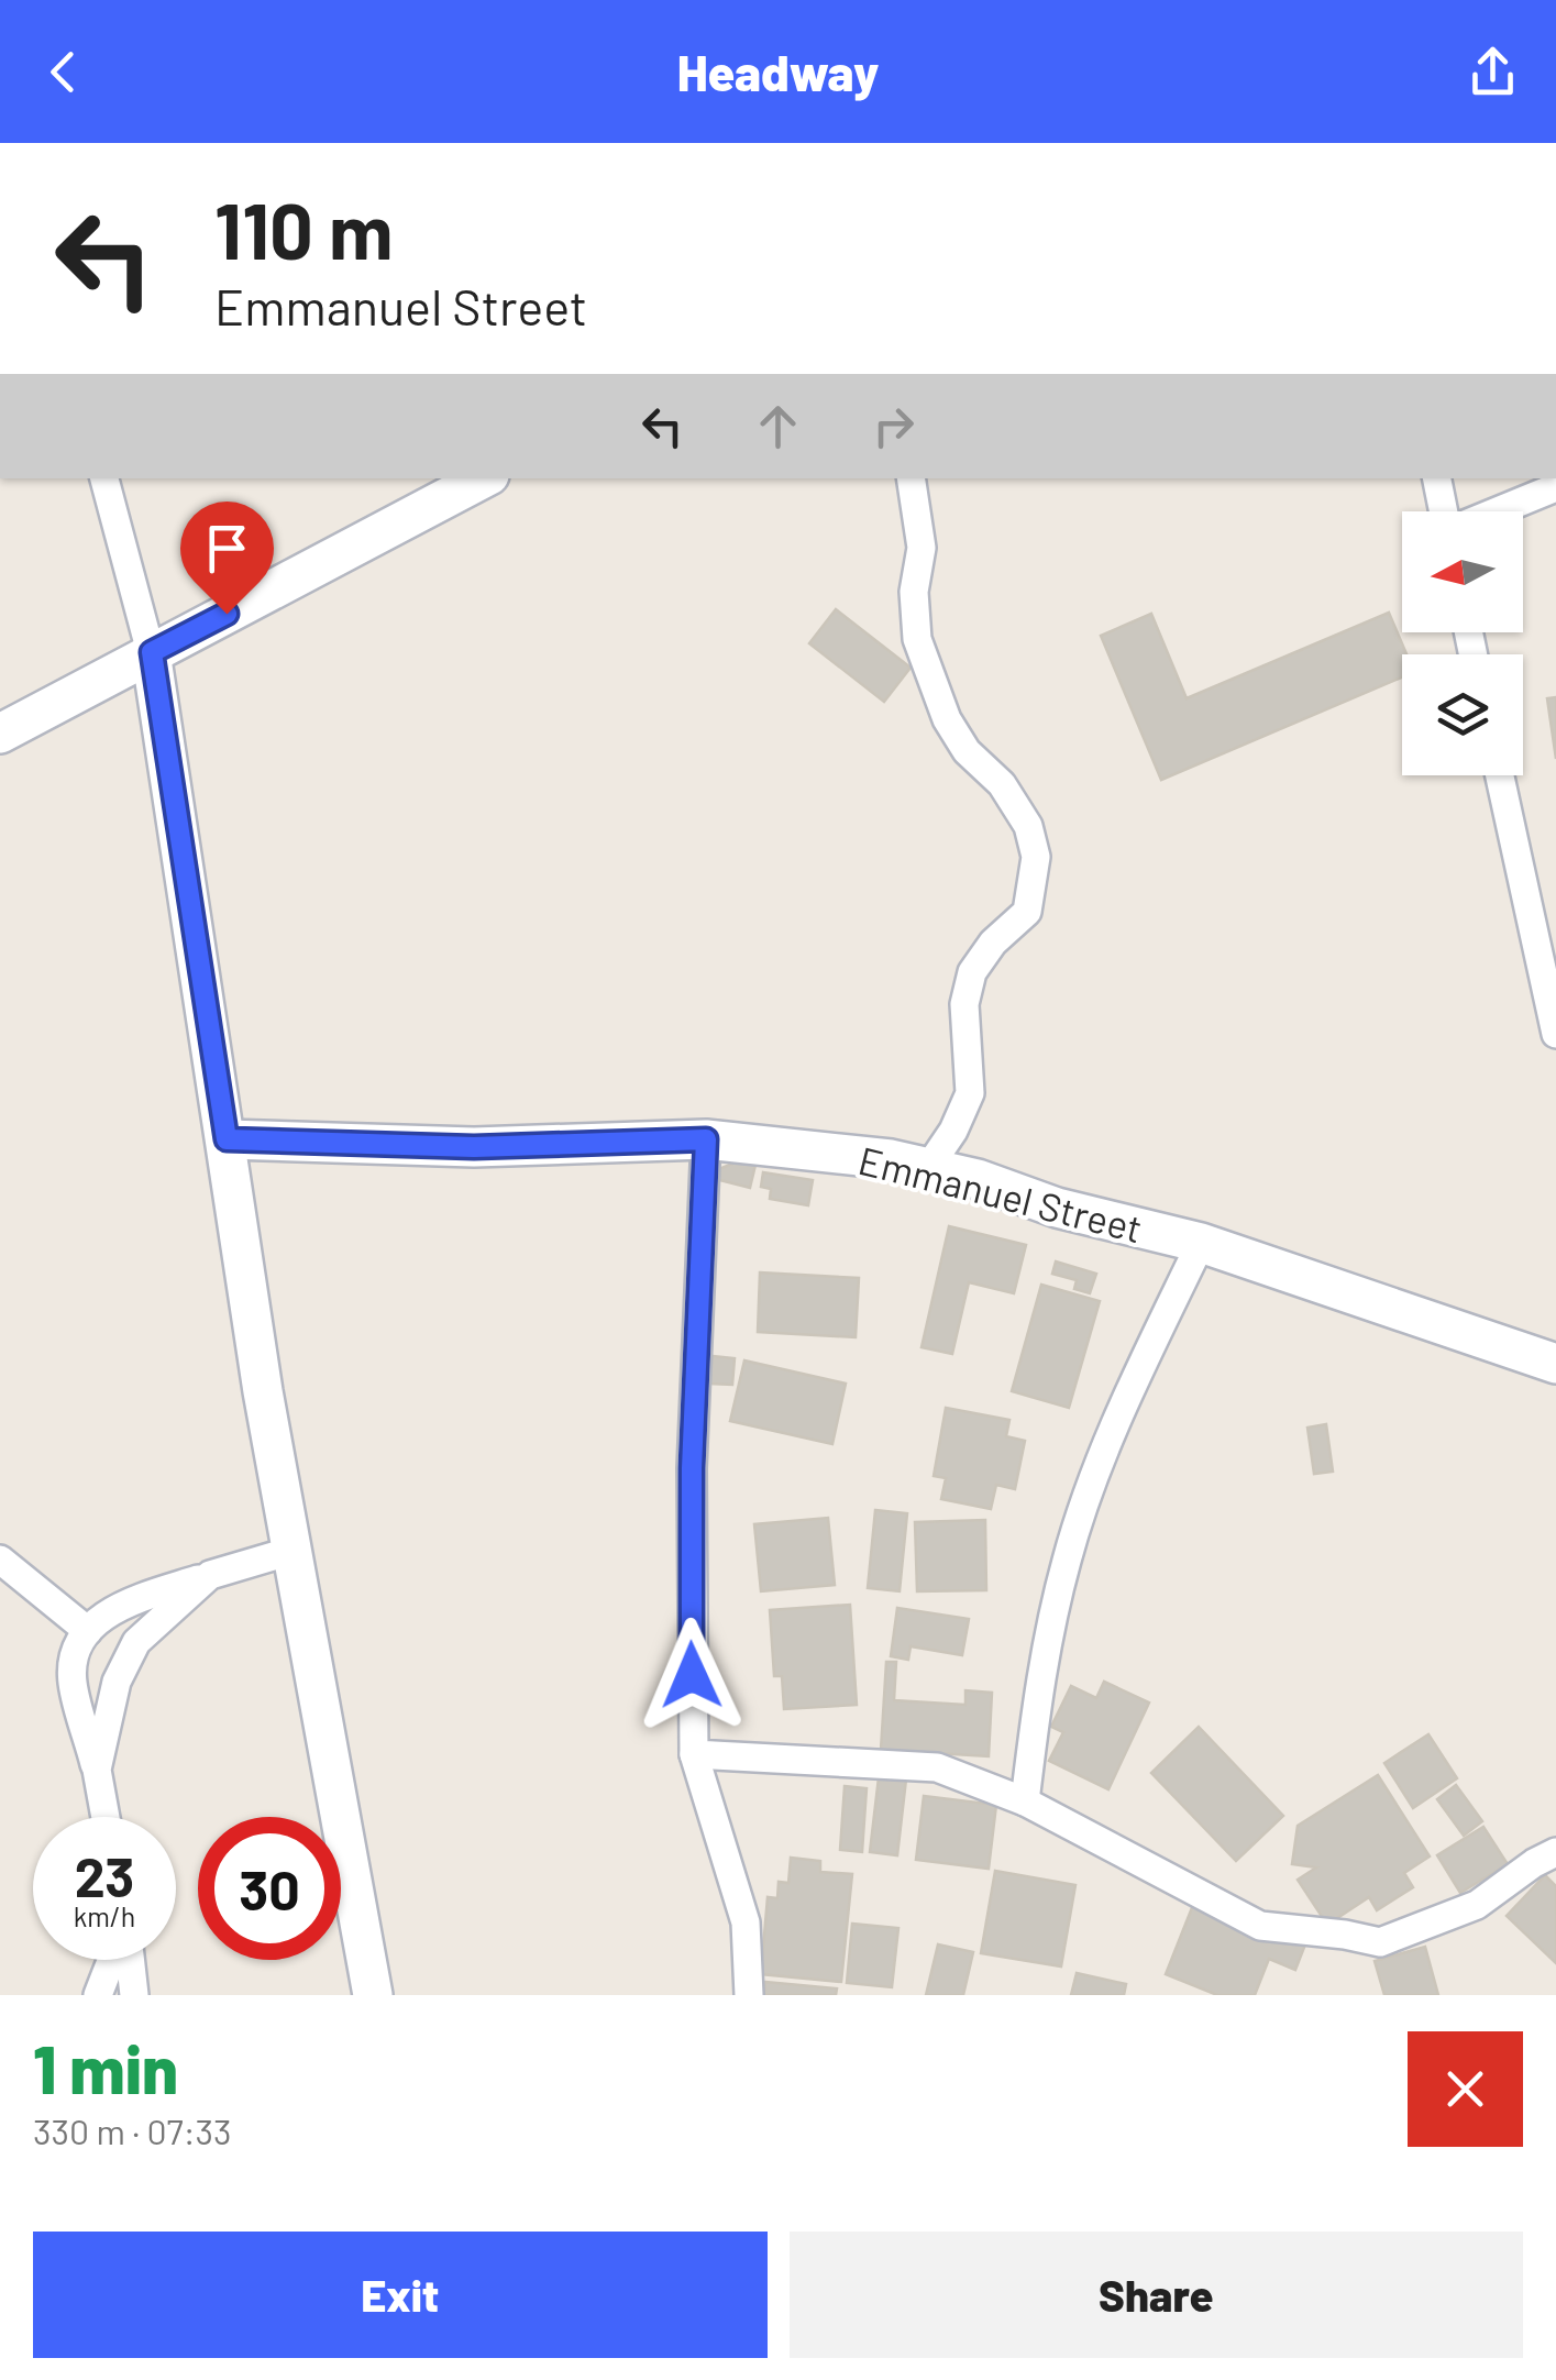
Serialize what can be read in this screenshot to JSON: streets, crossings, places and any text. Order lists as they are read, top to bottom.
{
  "streets": {
    "main road": ["Emmanuel Street"]
  },
  "north": "left",
  "page": {
    "header": "Headway",
    "turn": ["110 m", "Emmanuel Street"],
    "speed": "23 km/h",
    "limit": "30",
    "heading": ["1 min", "330 m · 07:33"],
    "buttons": ["Exit", "Share"]
  }
}
